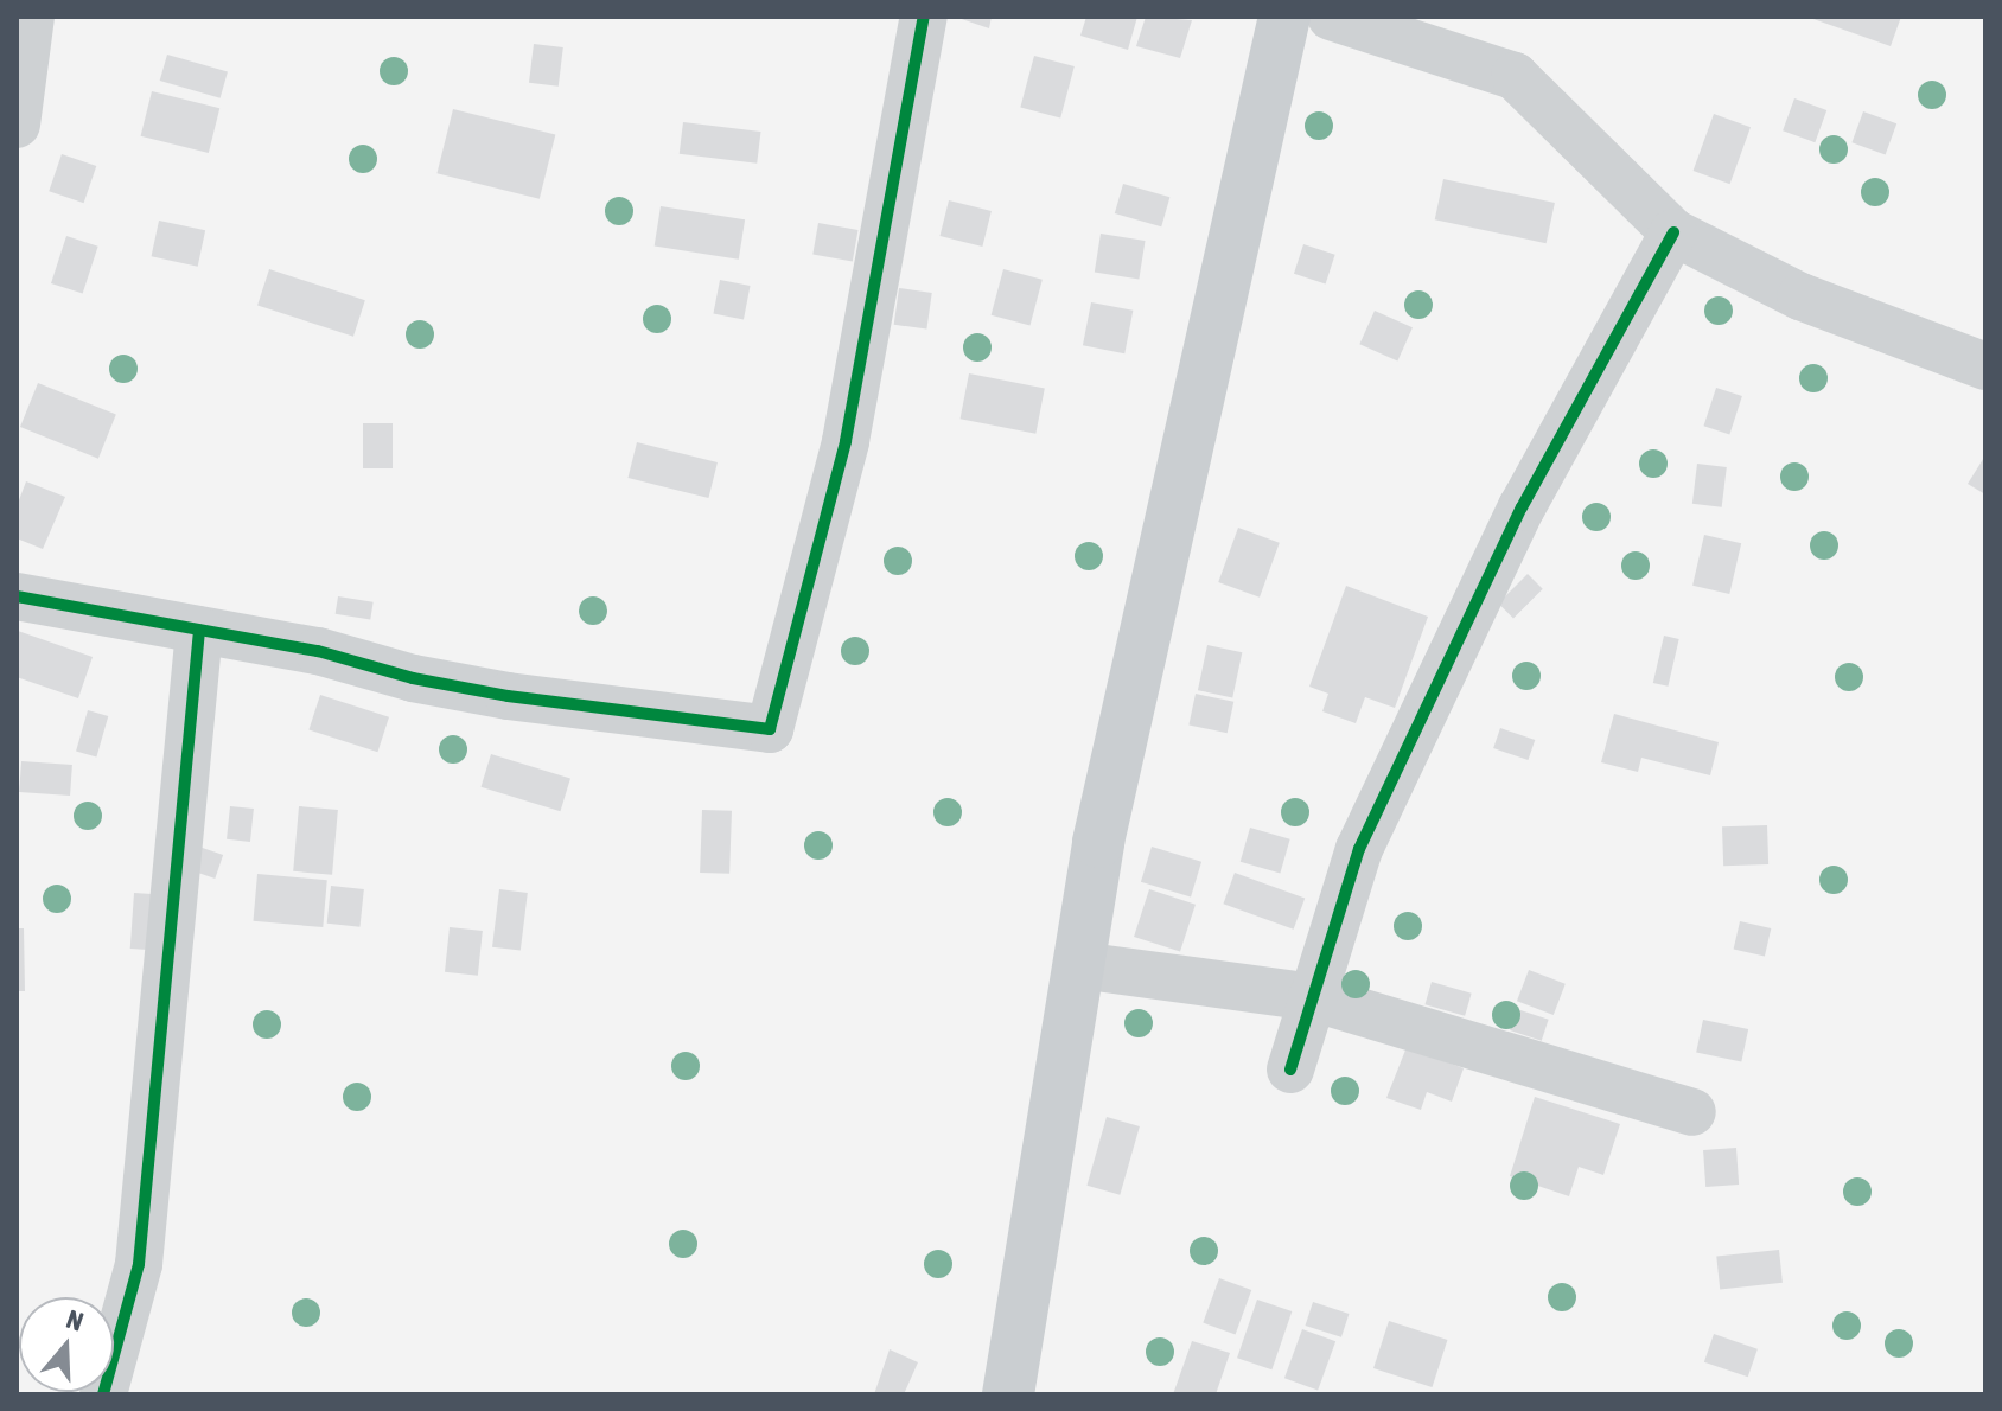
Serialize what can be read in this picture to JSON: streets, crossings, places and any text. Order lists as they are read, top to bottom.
{
  "north": "top"
}
